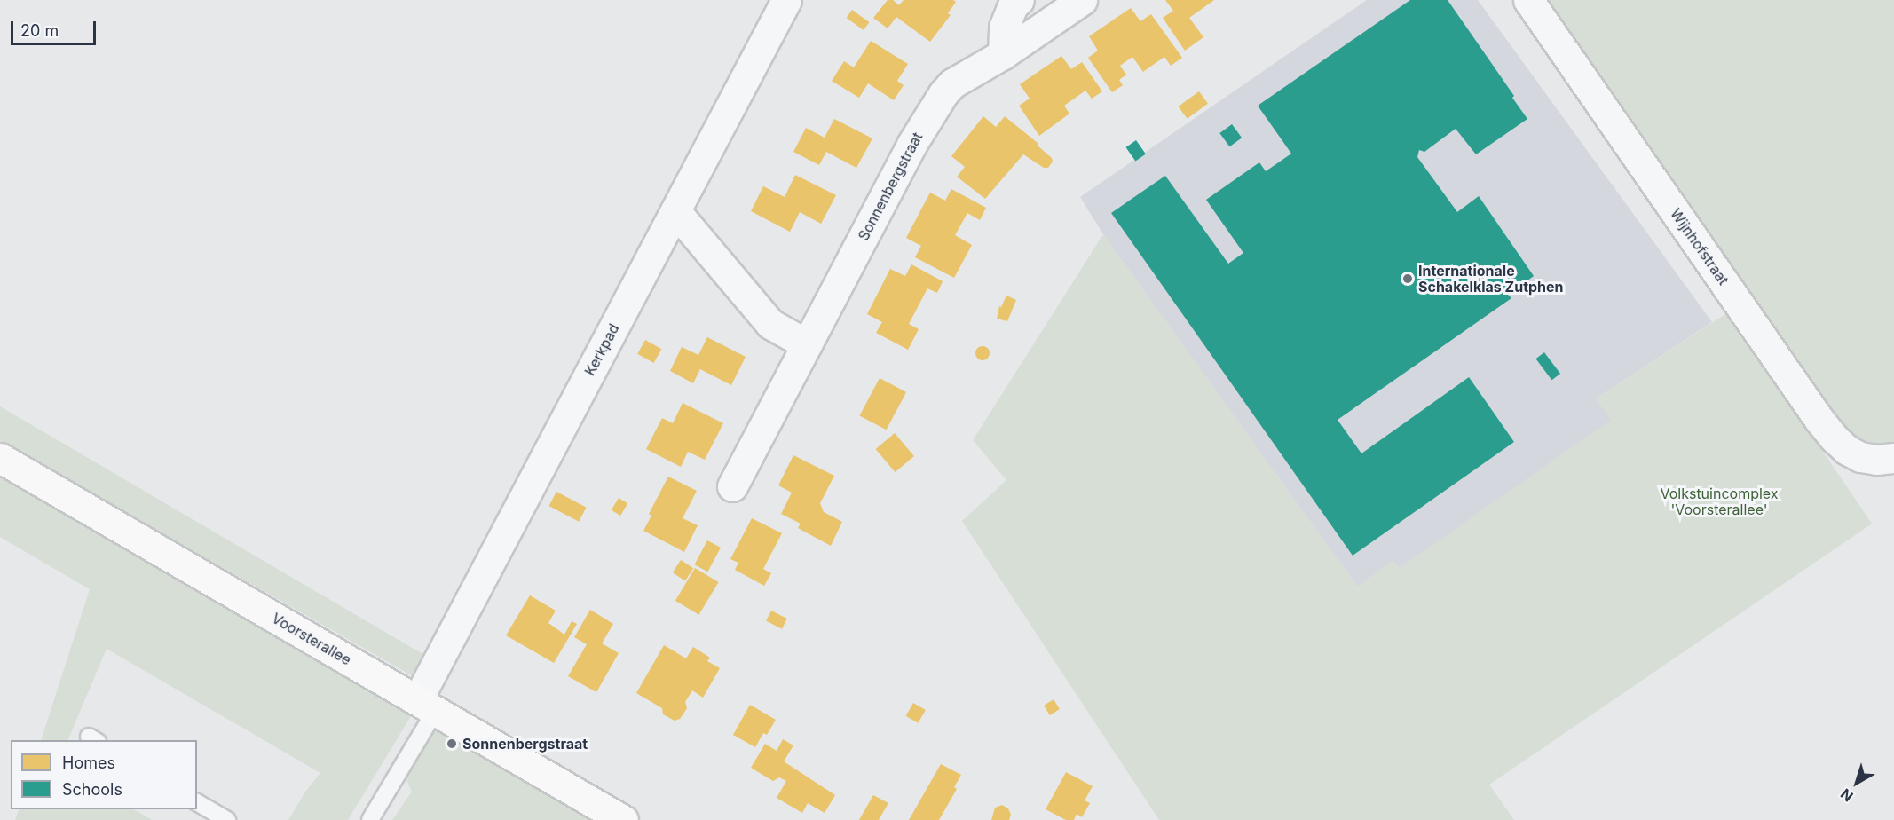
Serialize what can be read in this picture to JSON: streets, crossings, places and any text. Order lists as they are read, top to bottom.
{
  "streets": {
    "main road": ["Voorsterallee"],
    "street": ["Sonnenbergstraat", "Wijnhofstraat", "Kerkpad"]
  },
  "crossings": [
    ["Kerkpad", "Voorsterallee"]
  ],
  "parks": ["Volkstuincomplex 'Voorsterallee'"],
  "places": ["Internationale Schakelklas Zutphen", "Sonnenbergstraat"],
  "legend": ["Homes", "Schools"],
  "scale_bar": "20 m",
  "north": "bottom left"
}
